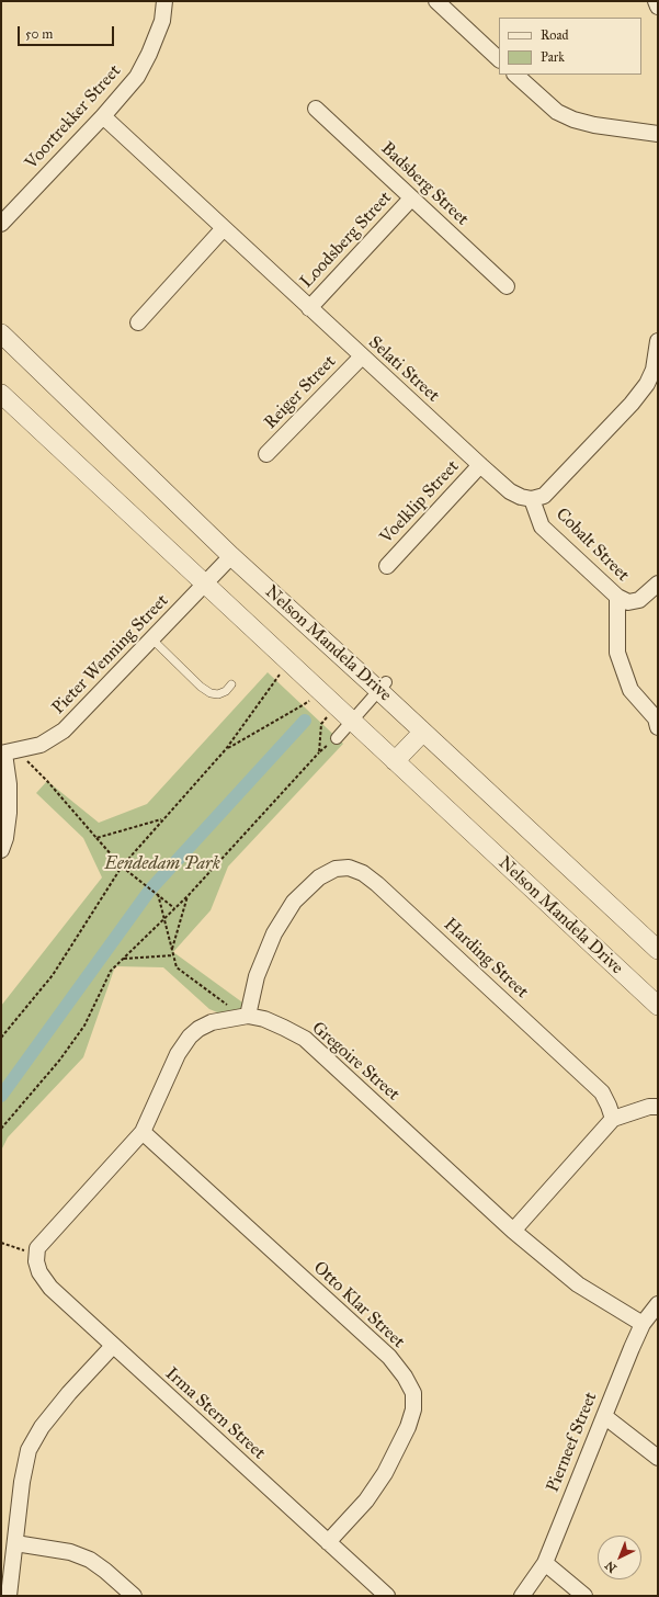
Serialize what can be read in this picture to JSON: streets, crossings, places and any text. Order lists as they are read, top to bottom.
{
  "streets": {
    "street": [
      "Voortrekker Street",
      "Badsberg Street",
      "Loodsberg Street",
      "Selati Street",
      "Reiger Street",
      "Voelklip Street",
      "Cobalt Street",
      "Nelson Mandela Drive",
      "Pieter Wenning Street",
      "Harding Street",
      "Gregoire Street",
      "Otto Klar Street",
      "Irma Stern Street",
      "Pierneef Street"
    ]
  },
  "crossings": [
    ["Voortrekker Street", "Selati Street"],
    ["Badsberg Street", "Loodsberg Street"],
    ["Loodsberg Street", "Selati Street"],
    ["Selati Street", "Reiger Street"],
    ["Selati Street", "Voelklip Street"],
    ["Selati Street", "Cobalt Street"],
    ["Nelson Mandela Drive", "Pieter Wenning Street"],
    ["Harding Street", "Gregoire Street"],
    ["Gregoire Street", "Otto Klar Street"],
    ["Gregoire Street", "Irma Stern Street"],
    ["Gregoire Street", "Pierneef Street"],
    ["Otto Klar Street", "Irma Stern Street"]
  ],
  "parks": ["Eendedam Park"],
  "legend": ["Road", "Park"],
  "scale_bar": "50 m",
  "north": "bottom left"
}
